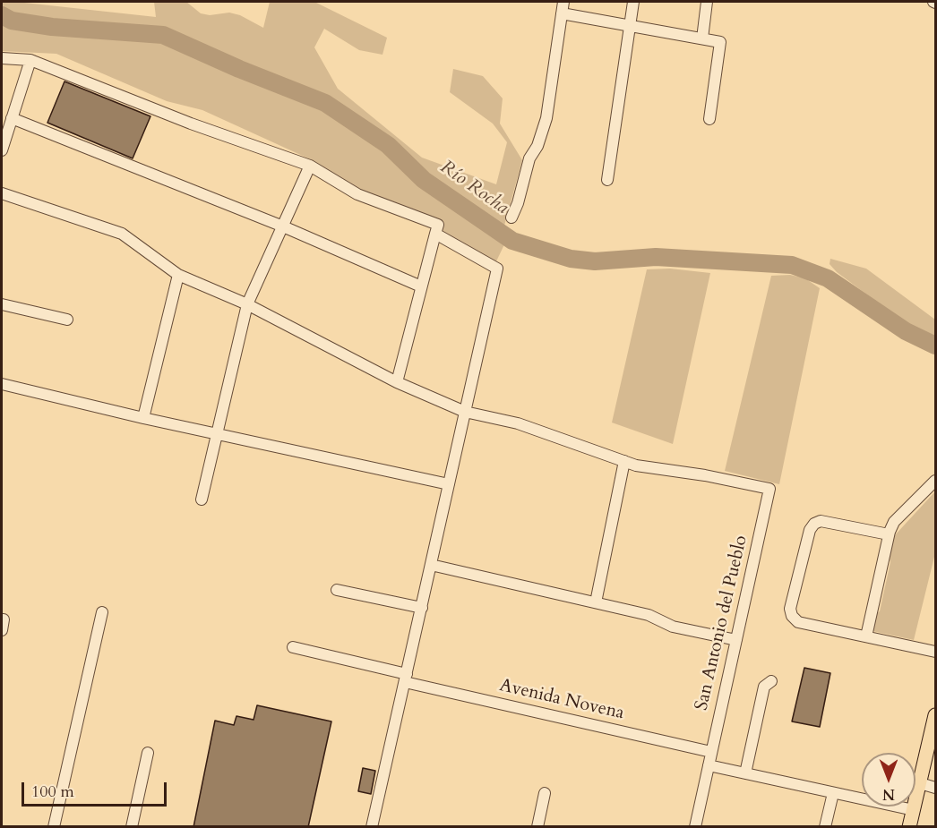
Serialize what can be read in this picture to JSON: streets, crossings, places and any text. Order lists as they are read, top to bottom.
{
  "streets": {
    "street": ["San Antonio del Pueblo", "Avenida Novena"]
  },
  "crossings": [
    ["San Antonio del Pueblo", "Avenida Novena"]
  ],
  "water": ["Río Rocha"],
  "scale_bar": "100 m",
  "north": "bottom"
}
